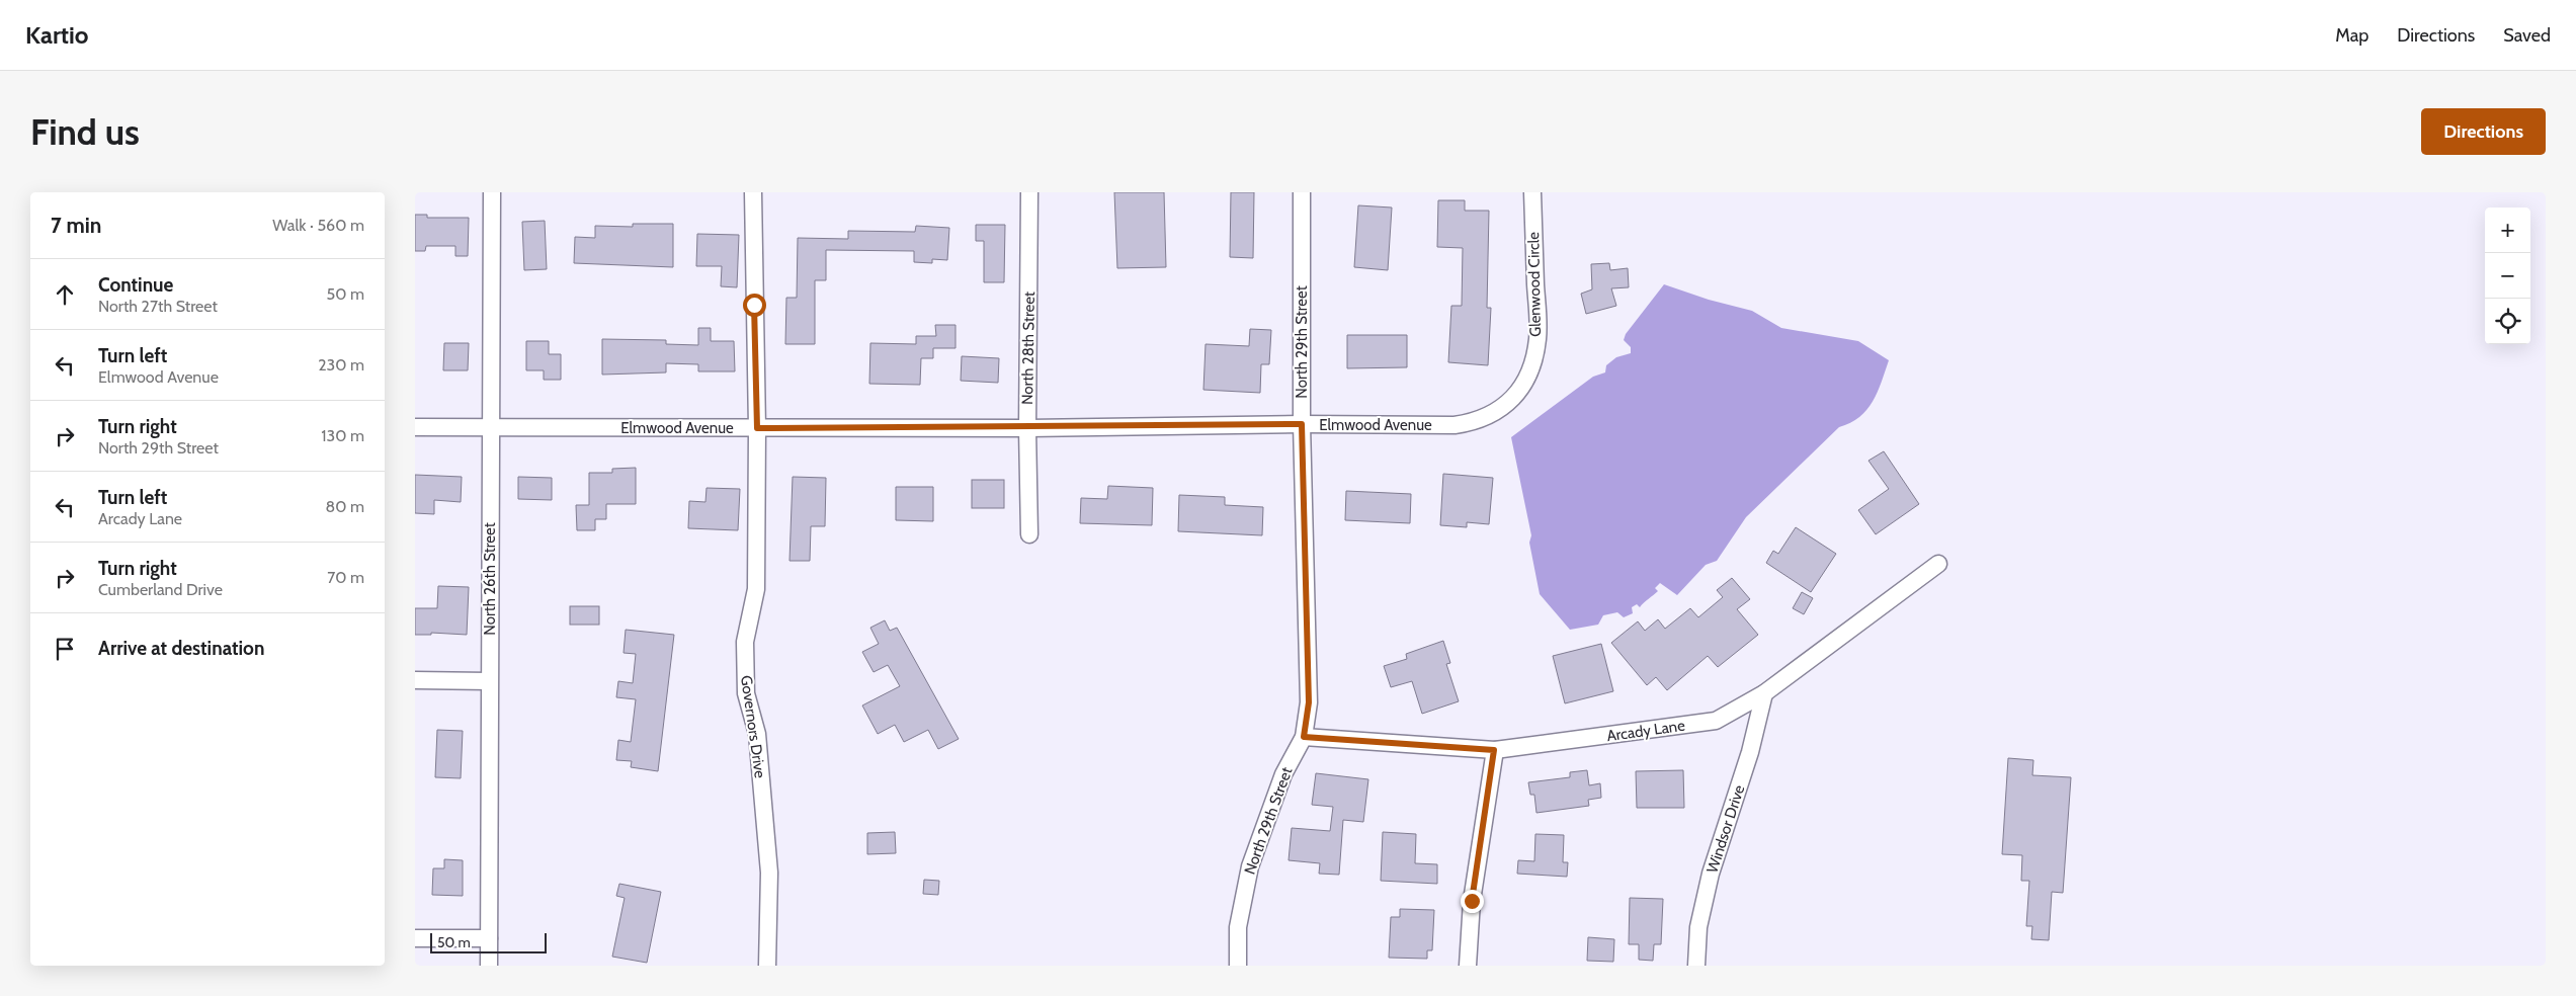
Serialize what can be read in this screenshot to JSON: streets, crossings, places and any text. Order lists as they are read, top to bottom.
{
  "streets": {
    "street": [
      "Glenwood Circle",
      "North 29th Street",
      "North 28th Street",
      "Elmwood Avenue",
      "North 26th Street",
      "Governors Drive",
      "Arcady Lane",
      "Windsor Drive"
    ]
  },
  "crossings": [
    ["Glenwood Circle", "Elmwood Avenue"],
    ["North 29th Street", "Elmwood Avenue"],
    ["North 29th Street", "Arcady Lane"],
    ["North 28th Street", "Elmwood Avenue"],
    ["Elmwood Avenue", "North 26th Street"],
    ["Elmwood Avenue", "Governors Drive"],
    ["Arcady Lane", "Windsor Drive"]
  ],
  "scale_bar": "50 m",
  "page": {
    "header": "Kartio",
    "nav": ["Map", "Directions", "Saved"],
    "buttons": "Directions",
    "title": "Find us",
    "heading": ["7 min", "Walk · 560 m"],
    "map_buttons": ["+", "−"],
    "list": [
      ["Continue", "North 27th Street", "50 m"],
      ["Turn left", "Elmwood Avenue", "230 m"],
      ["Turn right", "North 29th Street", "130 m"],
      ["Turn left", "Arcady Lane", "80 m"],
      ["Turn right", "Cumberland Drive", "70 m"],
      "Arrive at destination"
    ],
    "scale": "50 m"
  }
}
